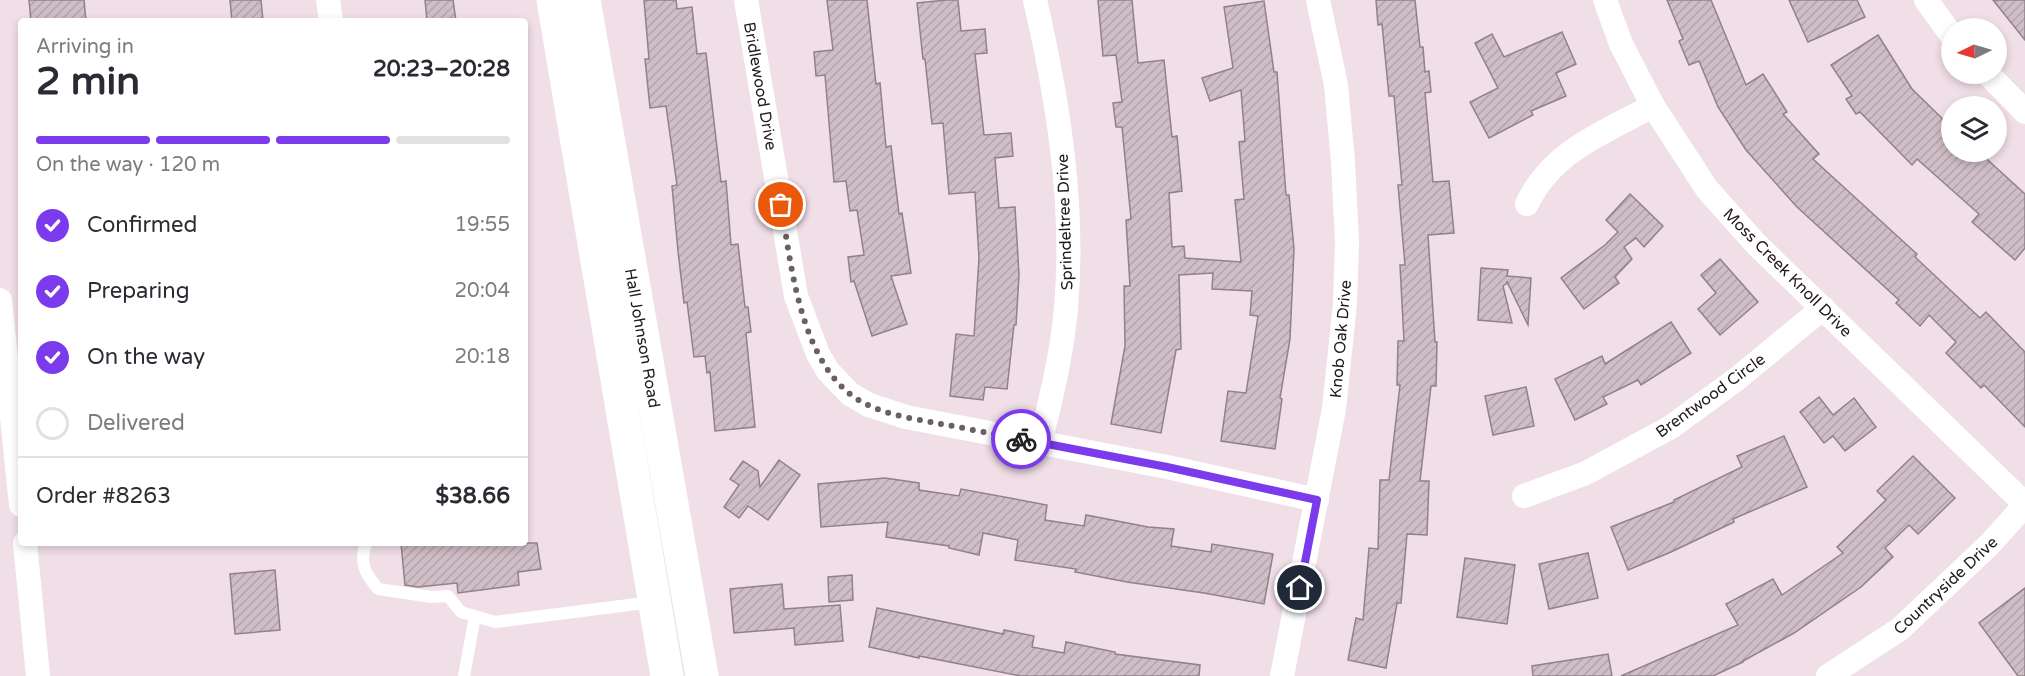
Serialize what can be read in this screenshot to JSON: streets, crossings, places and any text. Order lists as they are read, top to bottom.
{
  "streets": {
    "main road": ["Hall Johnson Road"],
    "street": [
      "Bridlewood Drive",
      "Sprindeltree Drive",
      "Moss Creek Knoll Drive",
      "Knob Oak Drive",
      "Brentwood Circle",
      "Countryside Drive"
    ]
  },
  "crossings": [
    ["Bridlewood Drive", "Sprindeltree Drive"],
    ["Bridlewood Drive", "Knob Oak Drive"],
    ["Moss Creek Knoll Drive", "Brentwood Circle"],
    ["Moss Creek Knoll Drive", "Countryside Drive"]
  ],
  "north": "left",
  "page": {
    "heading": ["2 min", "Arriving in", "20:23–20:28"],
    "panel": ["Order #8263", "$38.66"],
    "bar": "On the way · 120 m",
    "list": [
      ["Confirmed", "19:55"],
      ["Preparing", "20:04"],
      ["On the way", "20:18"],
      "Delivered"
    ]
  }
}
